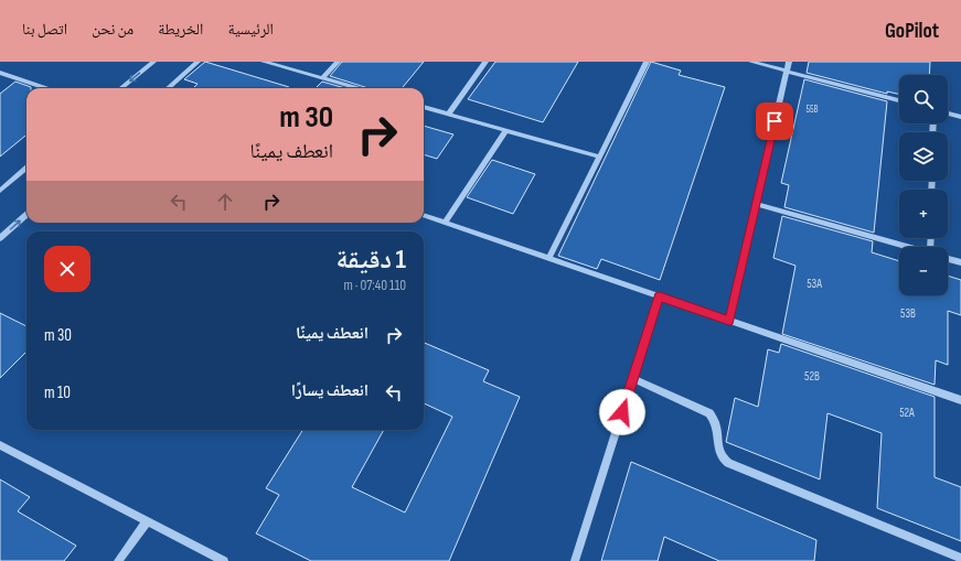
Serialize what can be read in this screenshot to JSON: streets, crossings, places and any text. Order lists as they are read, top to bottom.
{
  "house_numbers": [
    "55B",
    "53A",
    "53B",
    "52B",
    "52A"
  ],
  "page": {
    "header": "GoPilot",
    "nav": [
      "الرئيسية",
      "الخريطة",
      "من نحن",
      "اتصل بنا"
    ],
    "map_buttons": ["+", "−"],
    "turn": ["30 m", "انعطف يمينًا"],
    "heading": ["1 دقيقة", "110 m · 07:40"],
    "list": [
      {
        "name": "انعطف يمينًا",
        "value": "30 m"
      },
      {
        "name": "انعطف يسارًا",
        "value": "10 m"
      }
    ]
  }
}
